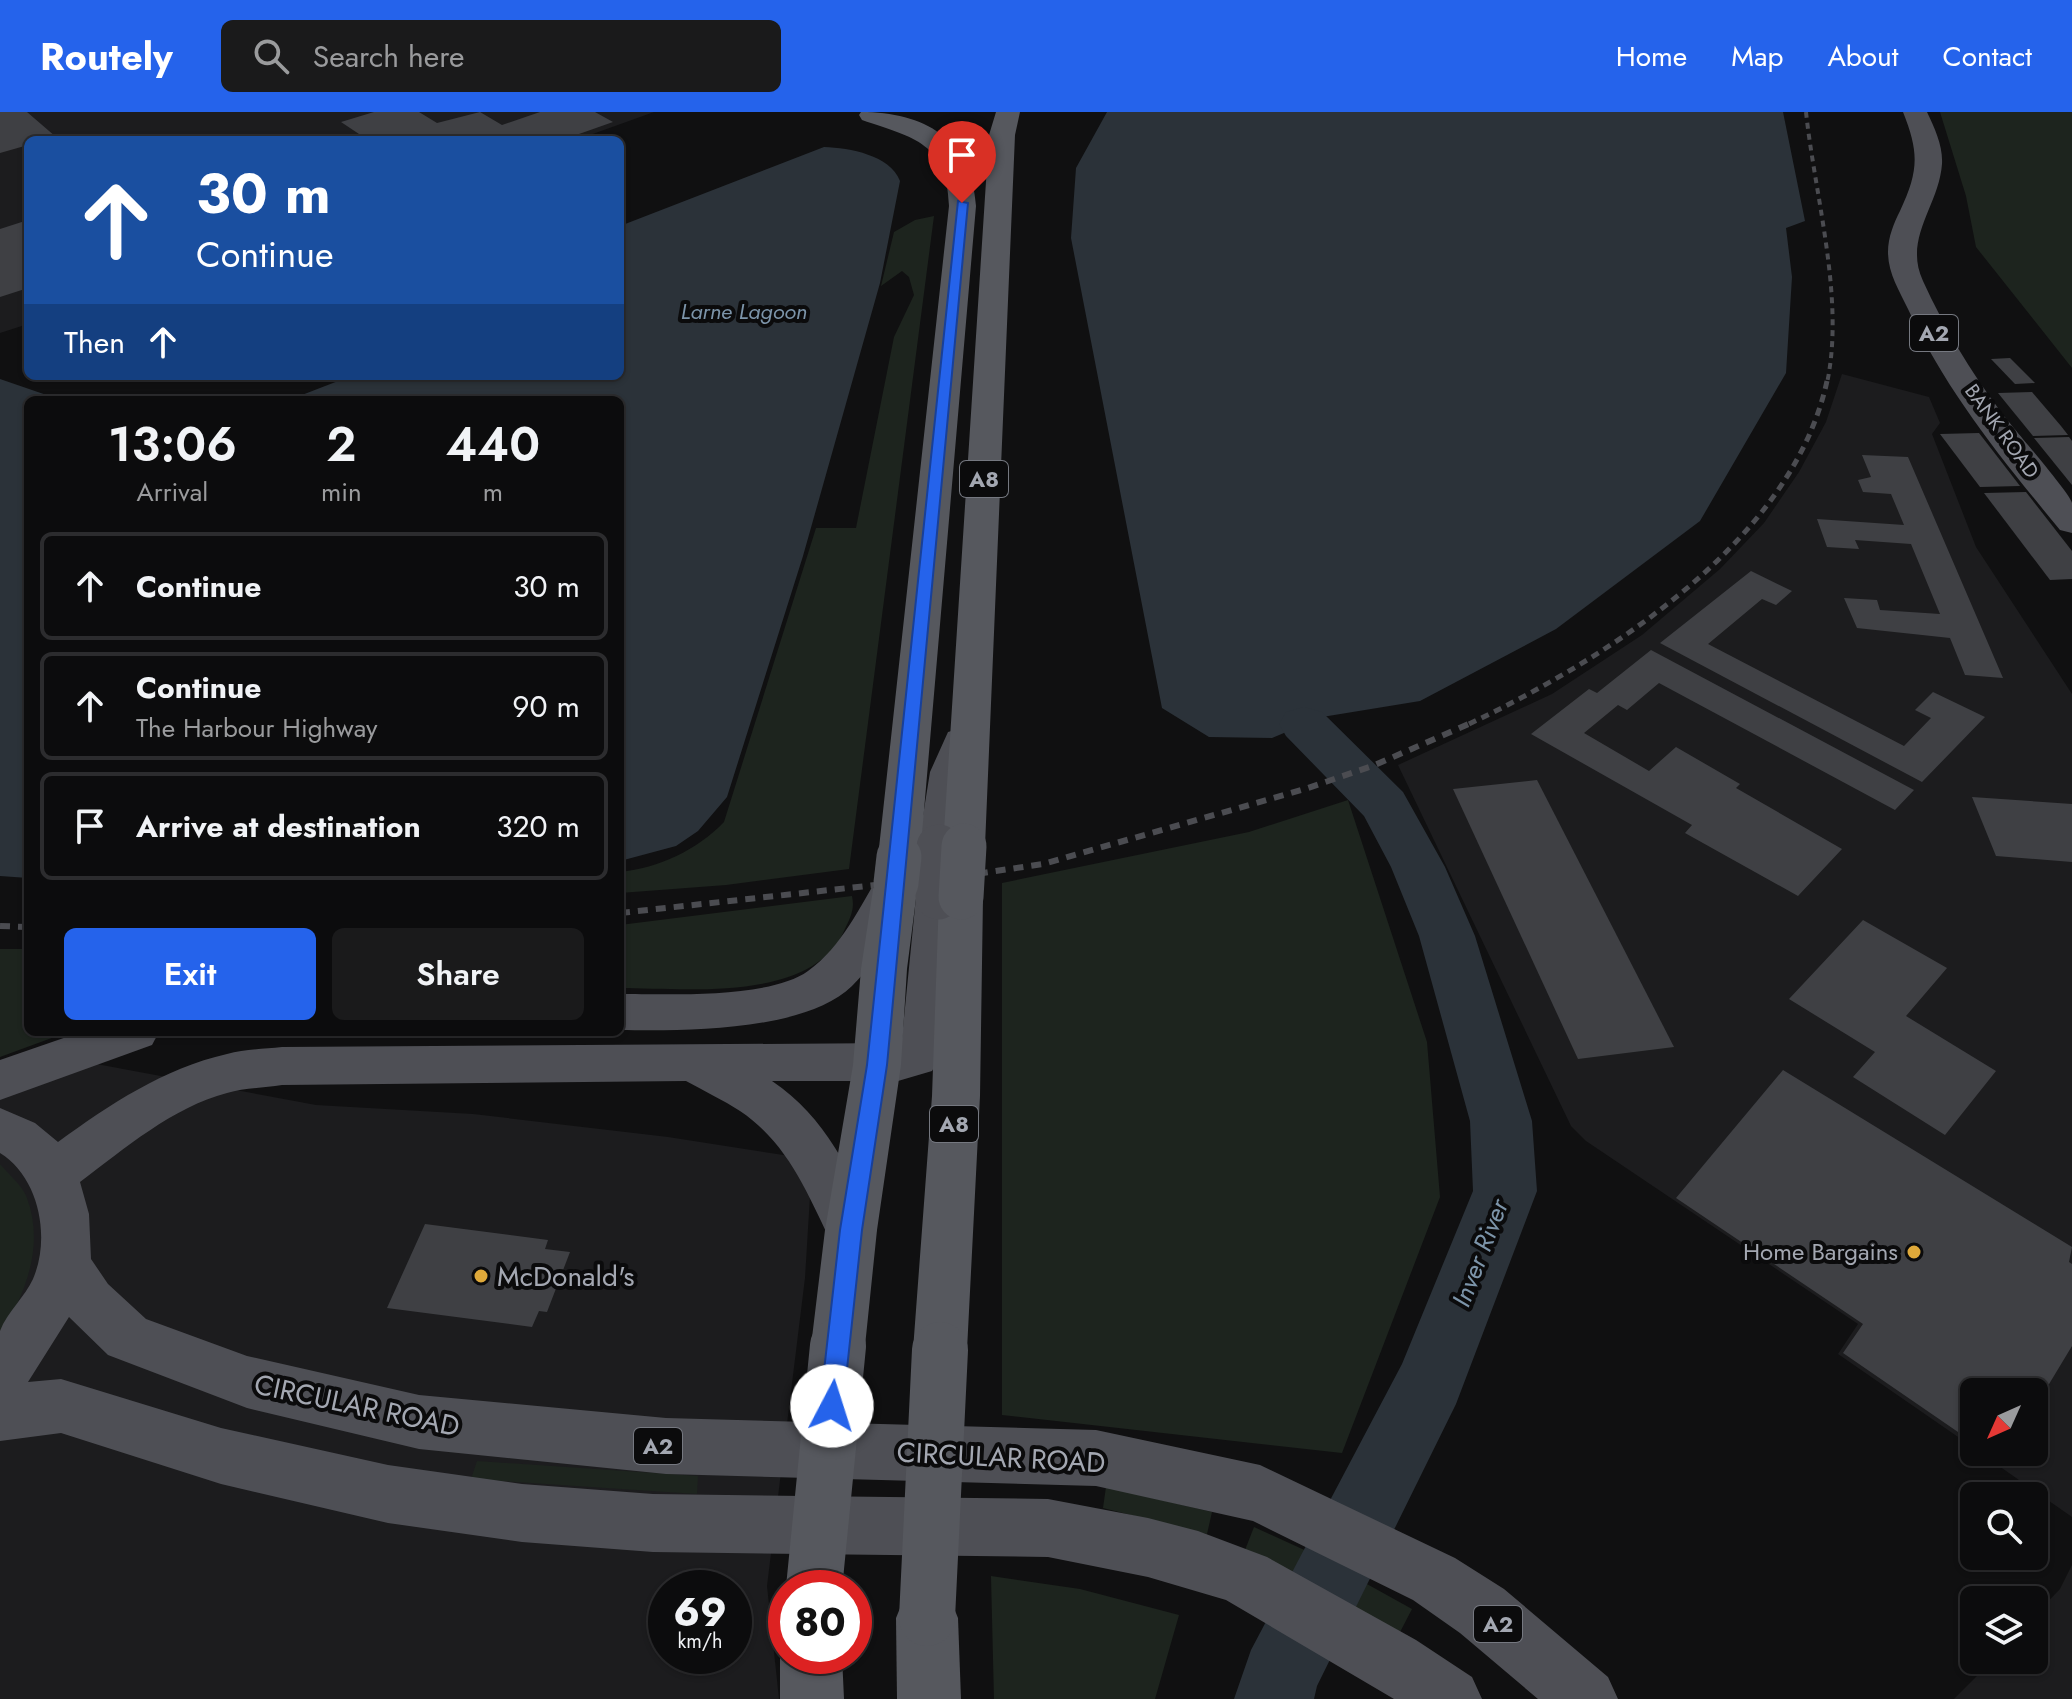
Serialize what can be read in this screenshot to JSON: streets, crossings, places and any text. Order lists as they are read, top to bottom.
{
  "streets": {
    "highway": ["A8"],
    "main road": ["A2", "BANK ROAD", "CIRCULAR ROAD"]
  },
  "water": ["Larne Lagoon", "Inver River"],
  "places": ["Home Bargains", "McDonald's"],
  "north": "bottom left",
  "page": {
    "header": "Routely",
    "search": "Search here",
    "nav": [
      "Home",
      "Map",
      "About",
      "Contact"
    ],
    "turn": ["30 m", "Continue"],
    "then": "Then",
    "eta": [
      "13:06",
      "Arrival",
      "2",
      "min",
      "440",
      "m"
    ],
    "list": [
      {
        "name": "Continue",
        "value": "30 m"
      },
      {
        "name": "Continue",
        "note": "The Harbour Highway",
        "value": "90 m"
      },
      {
        "name": "Arrive at destination",
        "value": "320 m"
      }
    ],
    "buttons": ["Exit", "Share"],
    "speed": "69 km/h",
    "limit": "80"
  }
}
